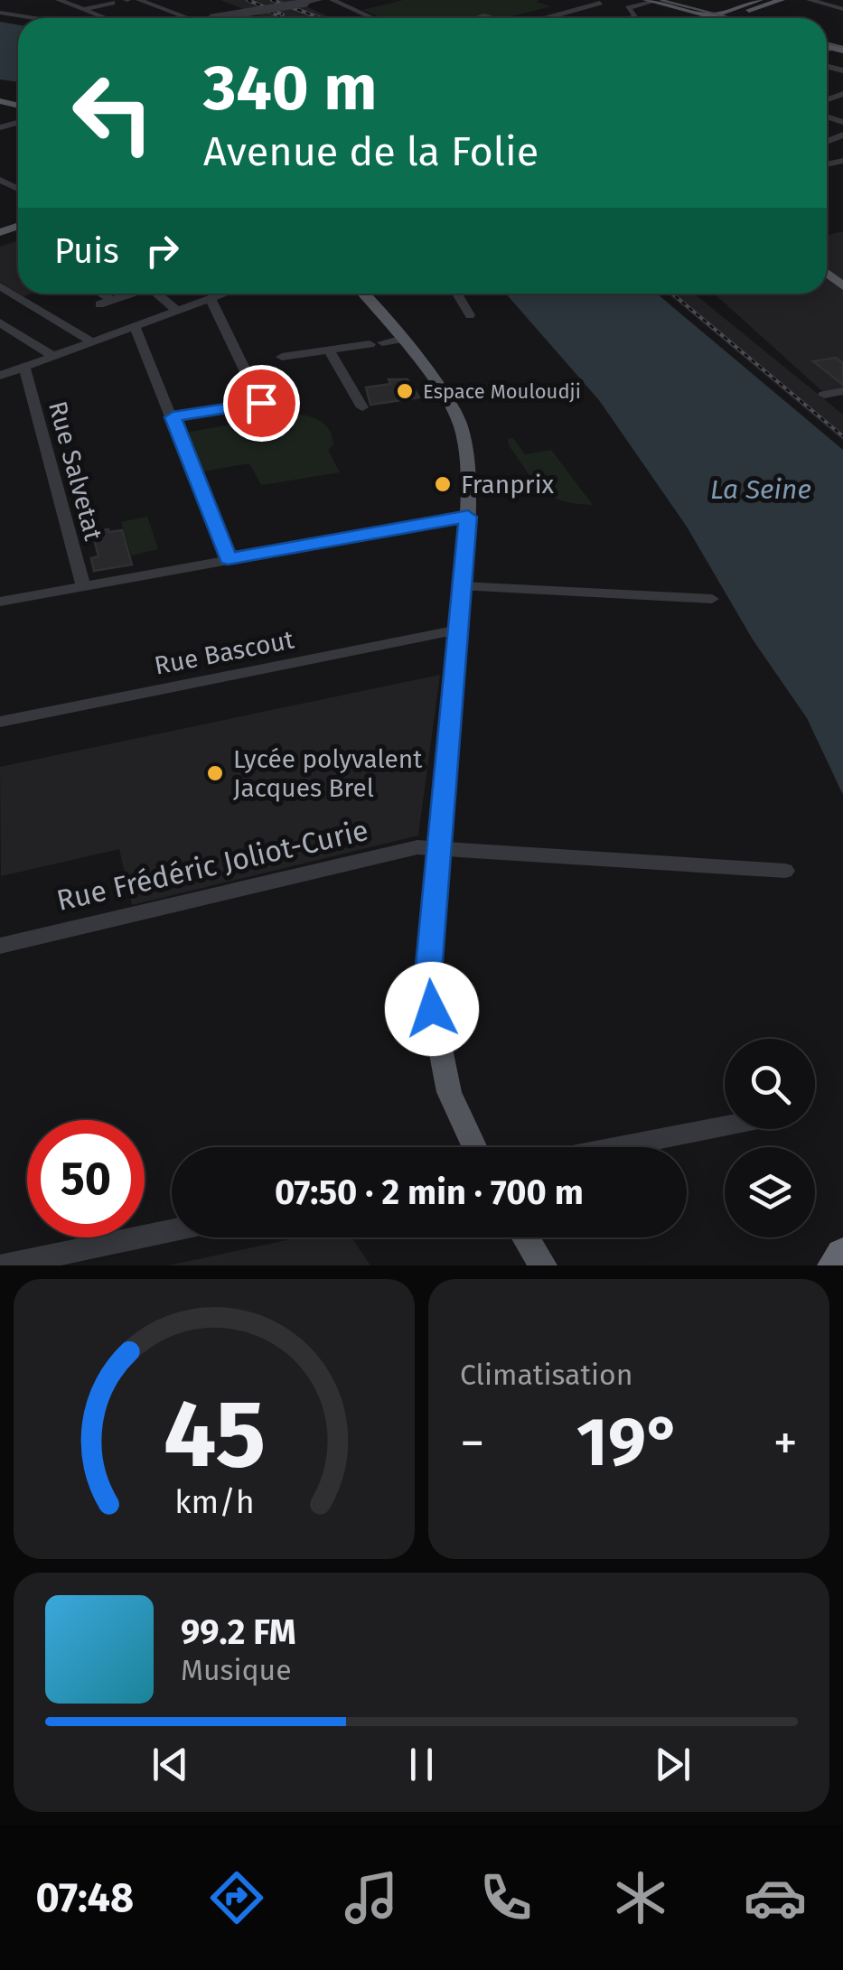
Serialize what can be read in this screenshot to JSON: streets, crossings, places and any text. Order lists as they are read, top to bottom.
{
  "streets": {
    "street": ["Rue Salvetat", "Rue Bascout", "Rue Frédéric Joliot-Curie"]
  },
  "water": ["La Seine"],
  "places": ["Espace Mouloudji", "Franprix", "Lycée polyvalent Jacques Brel"],
  "page": {
    "turn": ["340 m", "Avenue de la Folie"],
    "then": "Puis",
    "limit": "50",
    "trip": "07:50 · 2 min · 700 m",
    "tile": "Climatisation",
    "heat": ["−", "19°", "+"],
    "song": ["99.2 FM", "Musique"],
    "tabs": "07:48",
    "gauge": ["45", "km/h"]
  }
}
